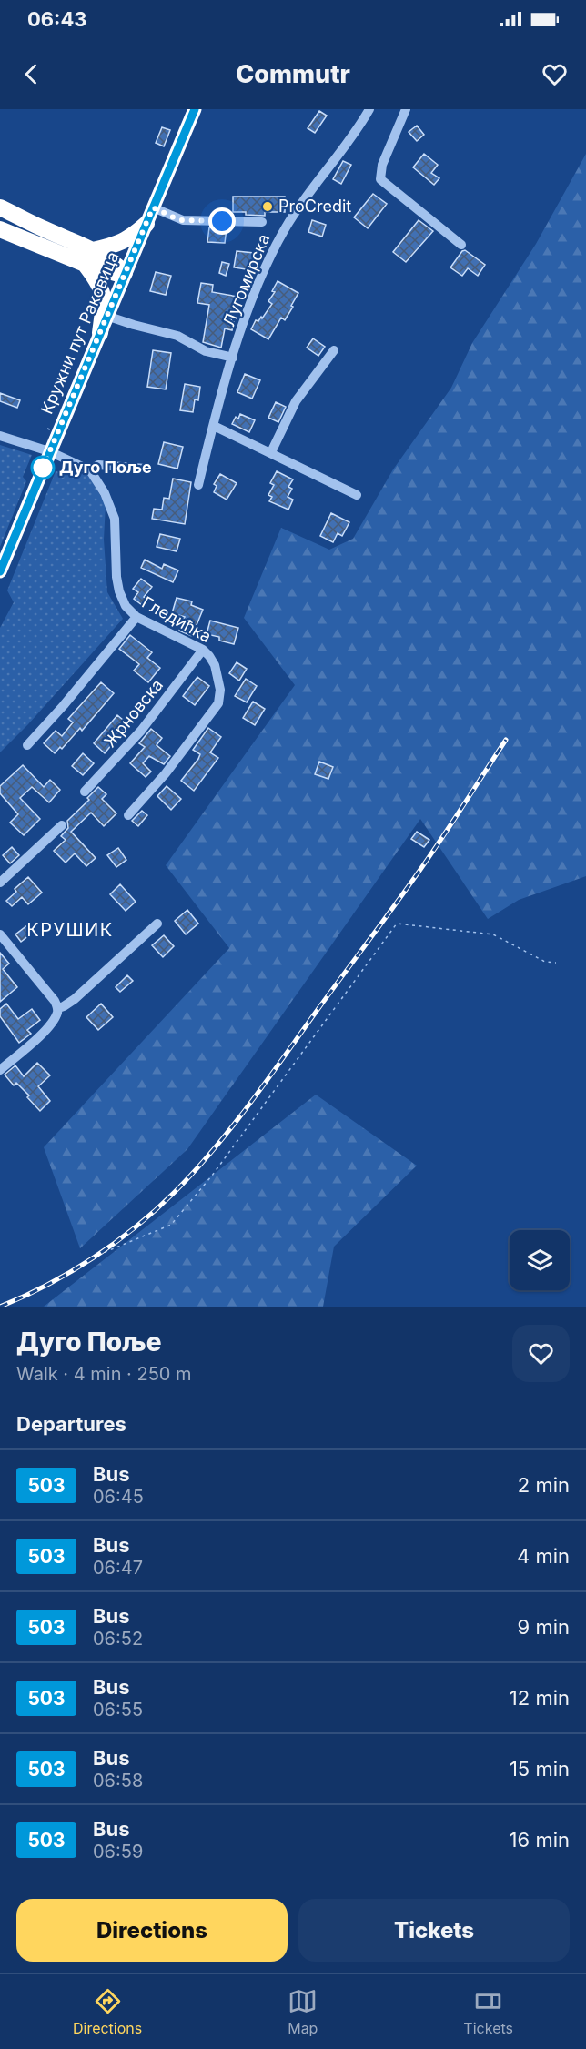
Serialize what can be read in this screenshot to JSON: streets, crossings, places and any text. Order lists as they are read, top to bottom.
{
  "streets": {
    "main road": ["Кружни пут Раковица"],
    "street": ["Лугомирска", "Гледићка", "Жрновска"]
  },
  "crossings": [
    ["Гледићка", "Жрновска"]
  ],
  "districts": ["КРУШИК"],
  "places": ["ProCredit", "Дуго Поље"],
  "lines": ["bus line 503"],
  "page": {
    "status": "06:43",
    "header": "Commutr",
    "heading": [
      ["Дуго Поље", "Walk · 4 min · 250 m"],
      "Departures"
    ],
    "list": [
      {
        "mark": "503",
        "name": "Bus",
        "note": "06:45",
        "value": "2 min"
      },
      {
        "mark": "503",
        "name": "Bus",
        "note": "06:47",
        "value": "4 min"
      },
      {
        "mark": "503",
        "name": "Bus",
        "note": "06:52",
        "value": "9 min"
      },
      {
        "mark": "503",
        "name": "Bus",
        "note": "06:55",
        "value": "12 min"
      },
      {
        "mark": "503",
        "name": "Bus",
        "note": "06:58",
        "value": "15 min"
      },
      {
        "mark": "503",
        "name": "Bus",
        "note": "06:59",
        "value": "16 min"
      }
    ],
    "buttons": ["Directions", "Tickets"],
    "tabs": ["Directions", "Map", "Tickets"]
  }
}
